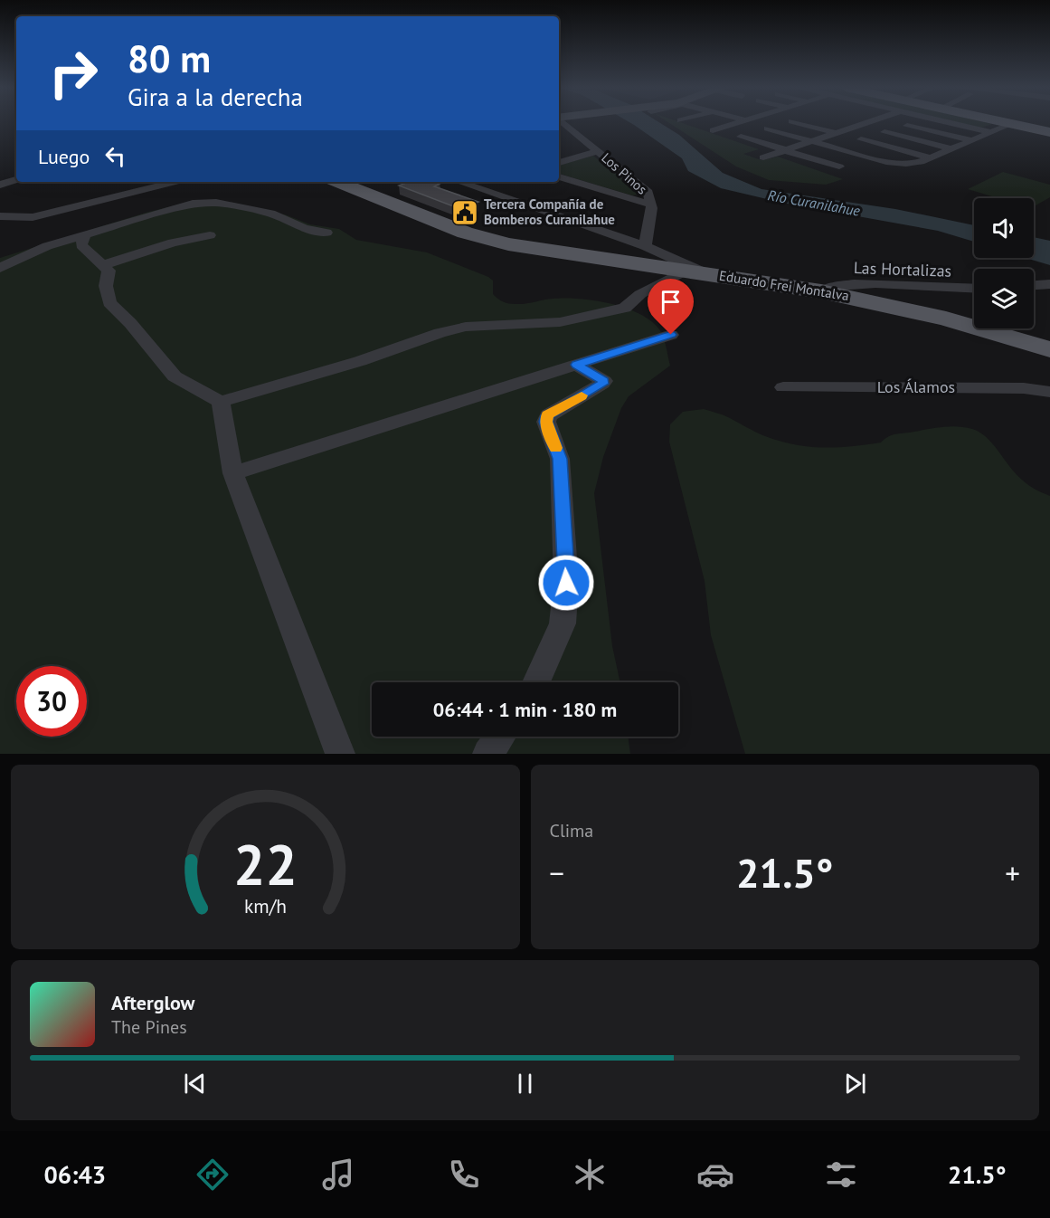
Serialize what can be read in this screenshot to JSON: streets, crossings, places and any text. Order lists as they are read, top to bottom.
{
  "streets": {
    "main road": ["Eduardo Frei Montalva"],
    "street": ["Los Pinos", "Las Hortalizas", "Los Álamos"]
  },
  "crossings": [
    ["Las Hortalizas", "Eduardo Frei Montalva"]
  ],
  "water": ["Río Curanilahue"],
  "places": {
    "public building": ["Tercera Compañía de Bomberos Curanilahue"]
  },
  "page": {
    "turn": ["80 m", "Gira a la derecha"],
    "then": "Luego",
    "limit": "30",
    "trip": "06:44 · 1 min · 180 m",
    "tile": "Clima",
    "heat": ["−", "21.5°", "+"],
    "song": ["Afterglow", "The Pines"],
    "tabs": ["06:43", "21.5°"],
    "gauge": ["22", "km/h"]
  }
}
